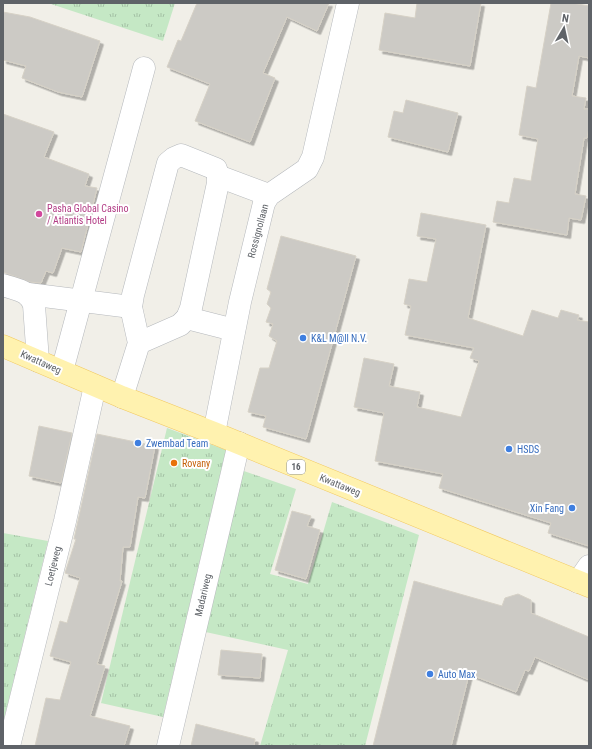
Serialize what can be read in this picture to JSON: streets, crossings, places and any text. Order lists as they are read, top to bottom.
{
  "streets": {
    "main road": ["Kwattaweg", "16"],
    "street": ["Rossignollaan", "Loetjeweg", "Madariweg"]
  },
  "crossings": [
    ["Rossignollaan", "Kwattaweg"],
    ["Kwattaweg", "Loetjeweg"],
    ["Kwattaweg", "Madariweg"]
  ],
  "places": [
    "Pasha Global Casino / Atlantis Hotel",
    "K&L M@ll N.V.",
    "Zwembad Team",
    "HSDS",
    "Rovany",
    "Xin Fang",
    "Auto Max"
  ],
  "north": "top"
}
